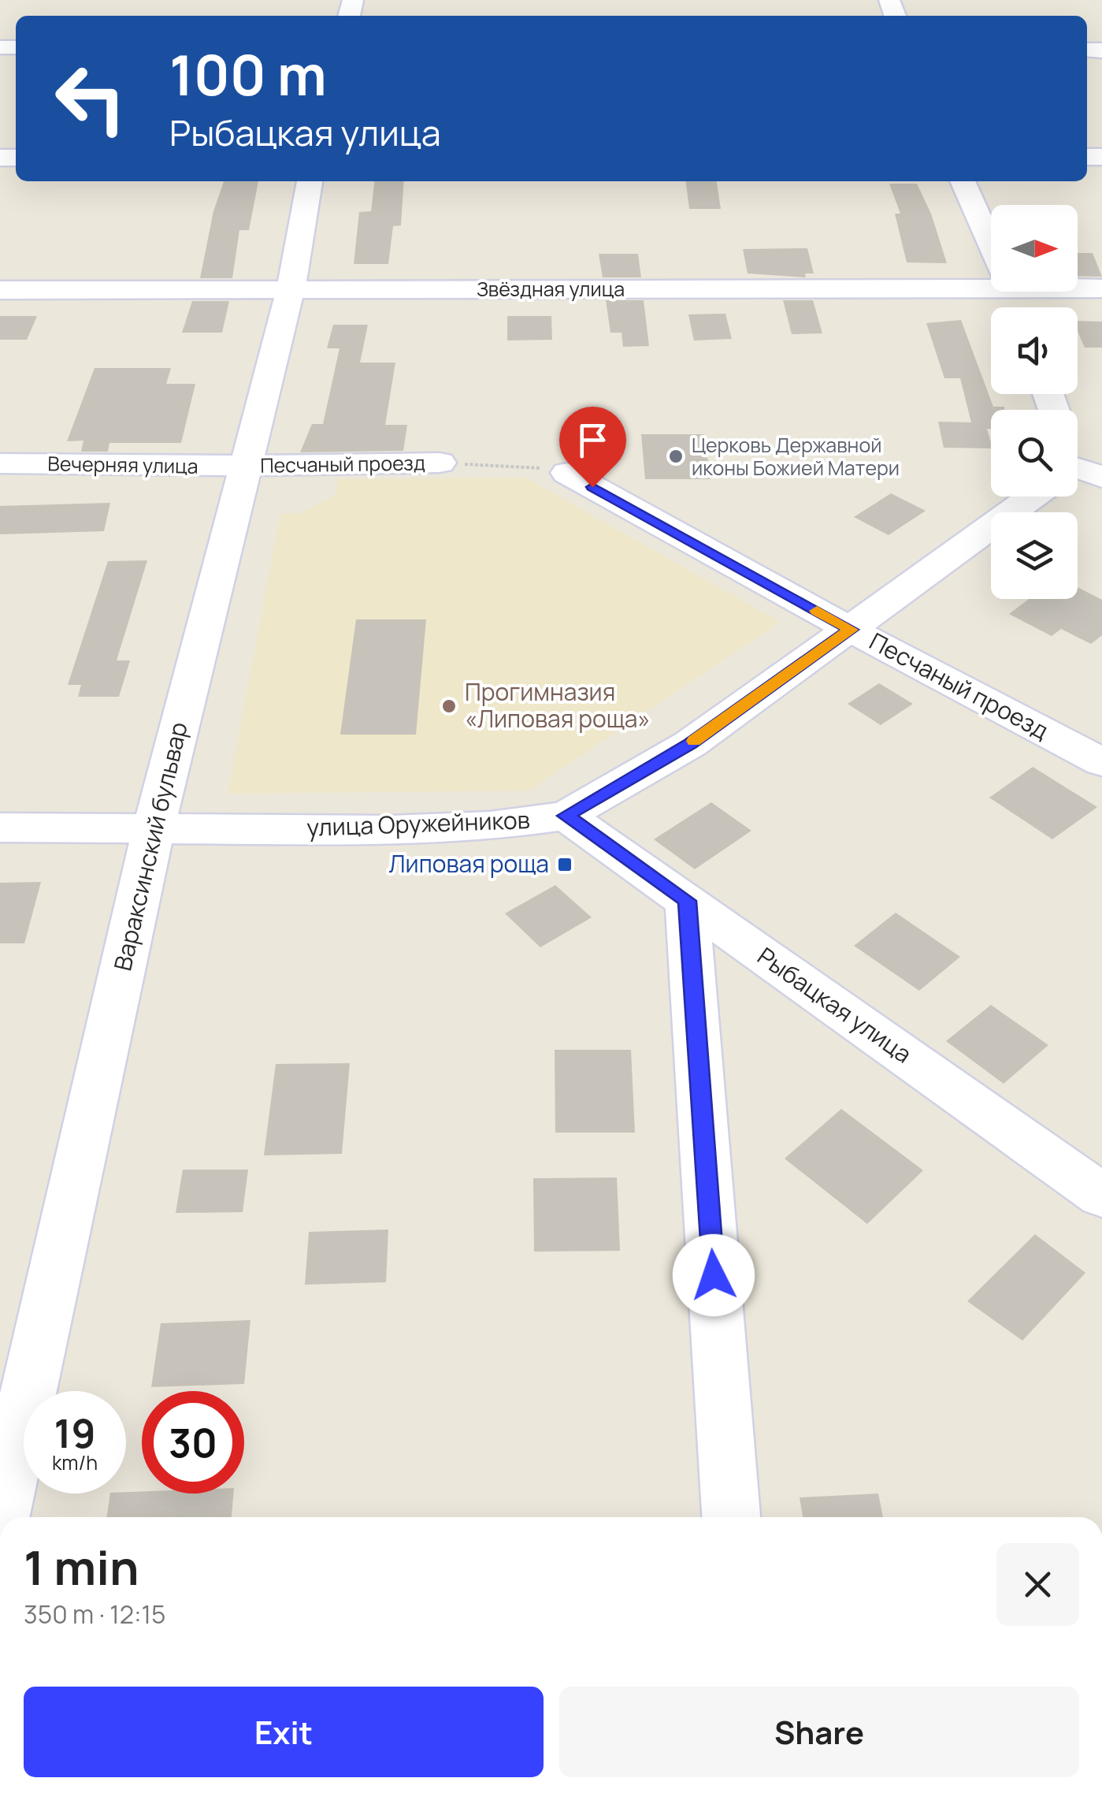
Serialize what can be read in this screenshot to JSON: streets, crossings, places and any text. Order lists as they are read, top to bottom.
{
  "streets": {
    "street": [
      "Звёздная улица",
      "Песчаный проезд",
      "Вечерняя улица",
      "улица Оружейников",
      "Вараксинский бульвар",
      "Рыбацкая улица"
    ]
  },
  "crossings": [
    ["Звёздная улица", "Вараксинский бульвар"],
    ["Песчаный проезд", "Вечерняя улица"],
    ["Песчаный проезд", "улица Оружейников"],
    ["Песчаный проезд", "Вараксинский бульвар"],
    ["Вечерняя улица", "Вараксинский бульвар"],
    ["улица Оружейников", "Вараксинский бульвар"],
    ["улица Оружейников", "Рыбацкая улица"]
  ],
  "places": {
    "other": ["Церковь Державной иконы Божией Матери", "Прогимназия «Липовая роща»"],
    "transit": ["Липовая роща"]
  },
  "north": "right",
  "page": {
    "turn": ["100 m", "Рыбацкая улица"],
    "speed": "19 km/h",
    "limit": "30",
    "heading": ["1 min", "350 m · 12:15"],
    "buttons": ["Exit", "Share"]
  }
}
